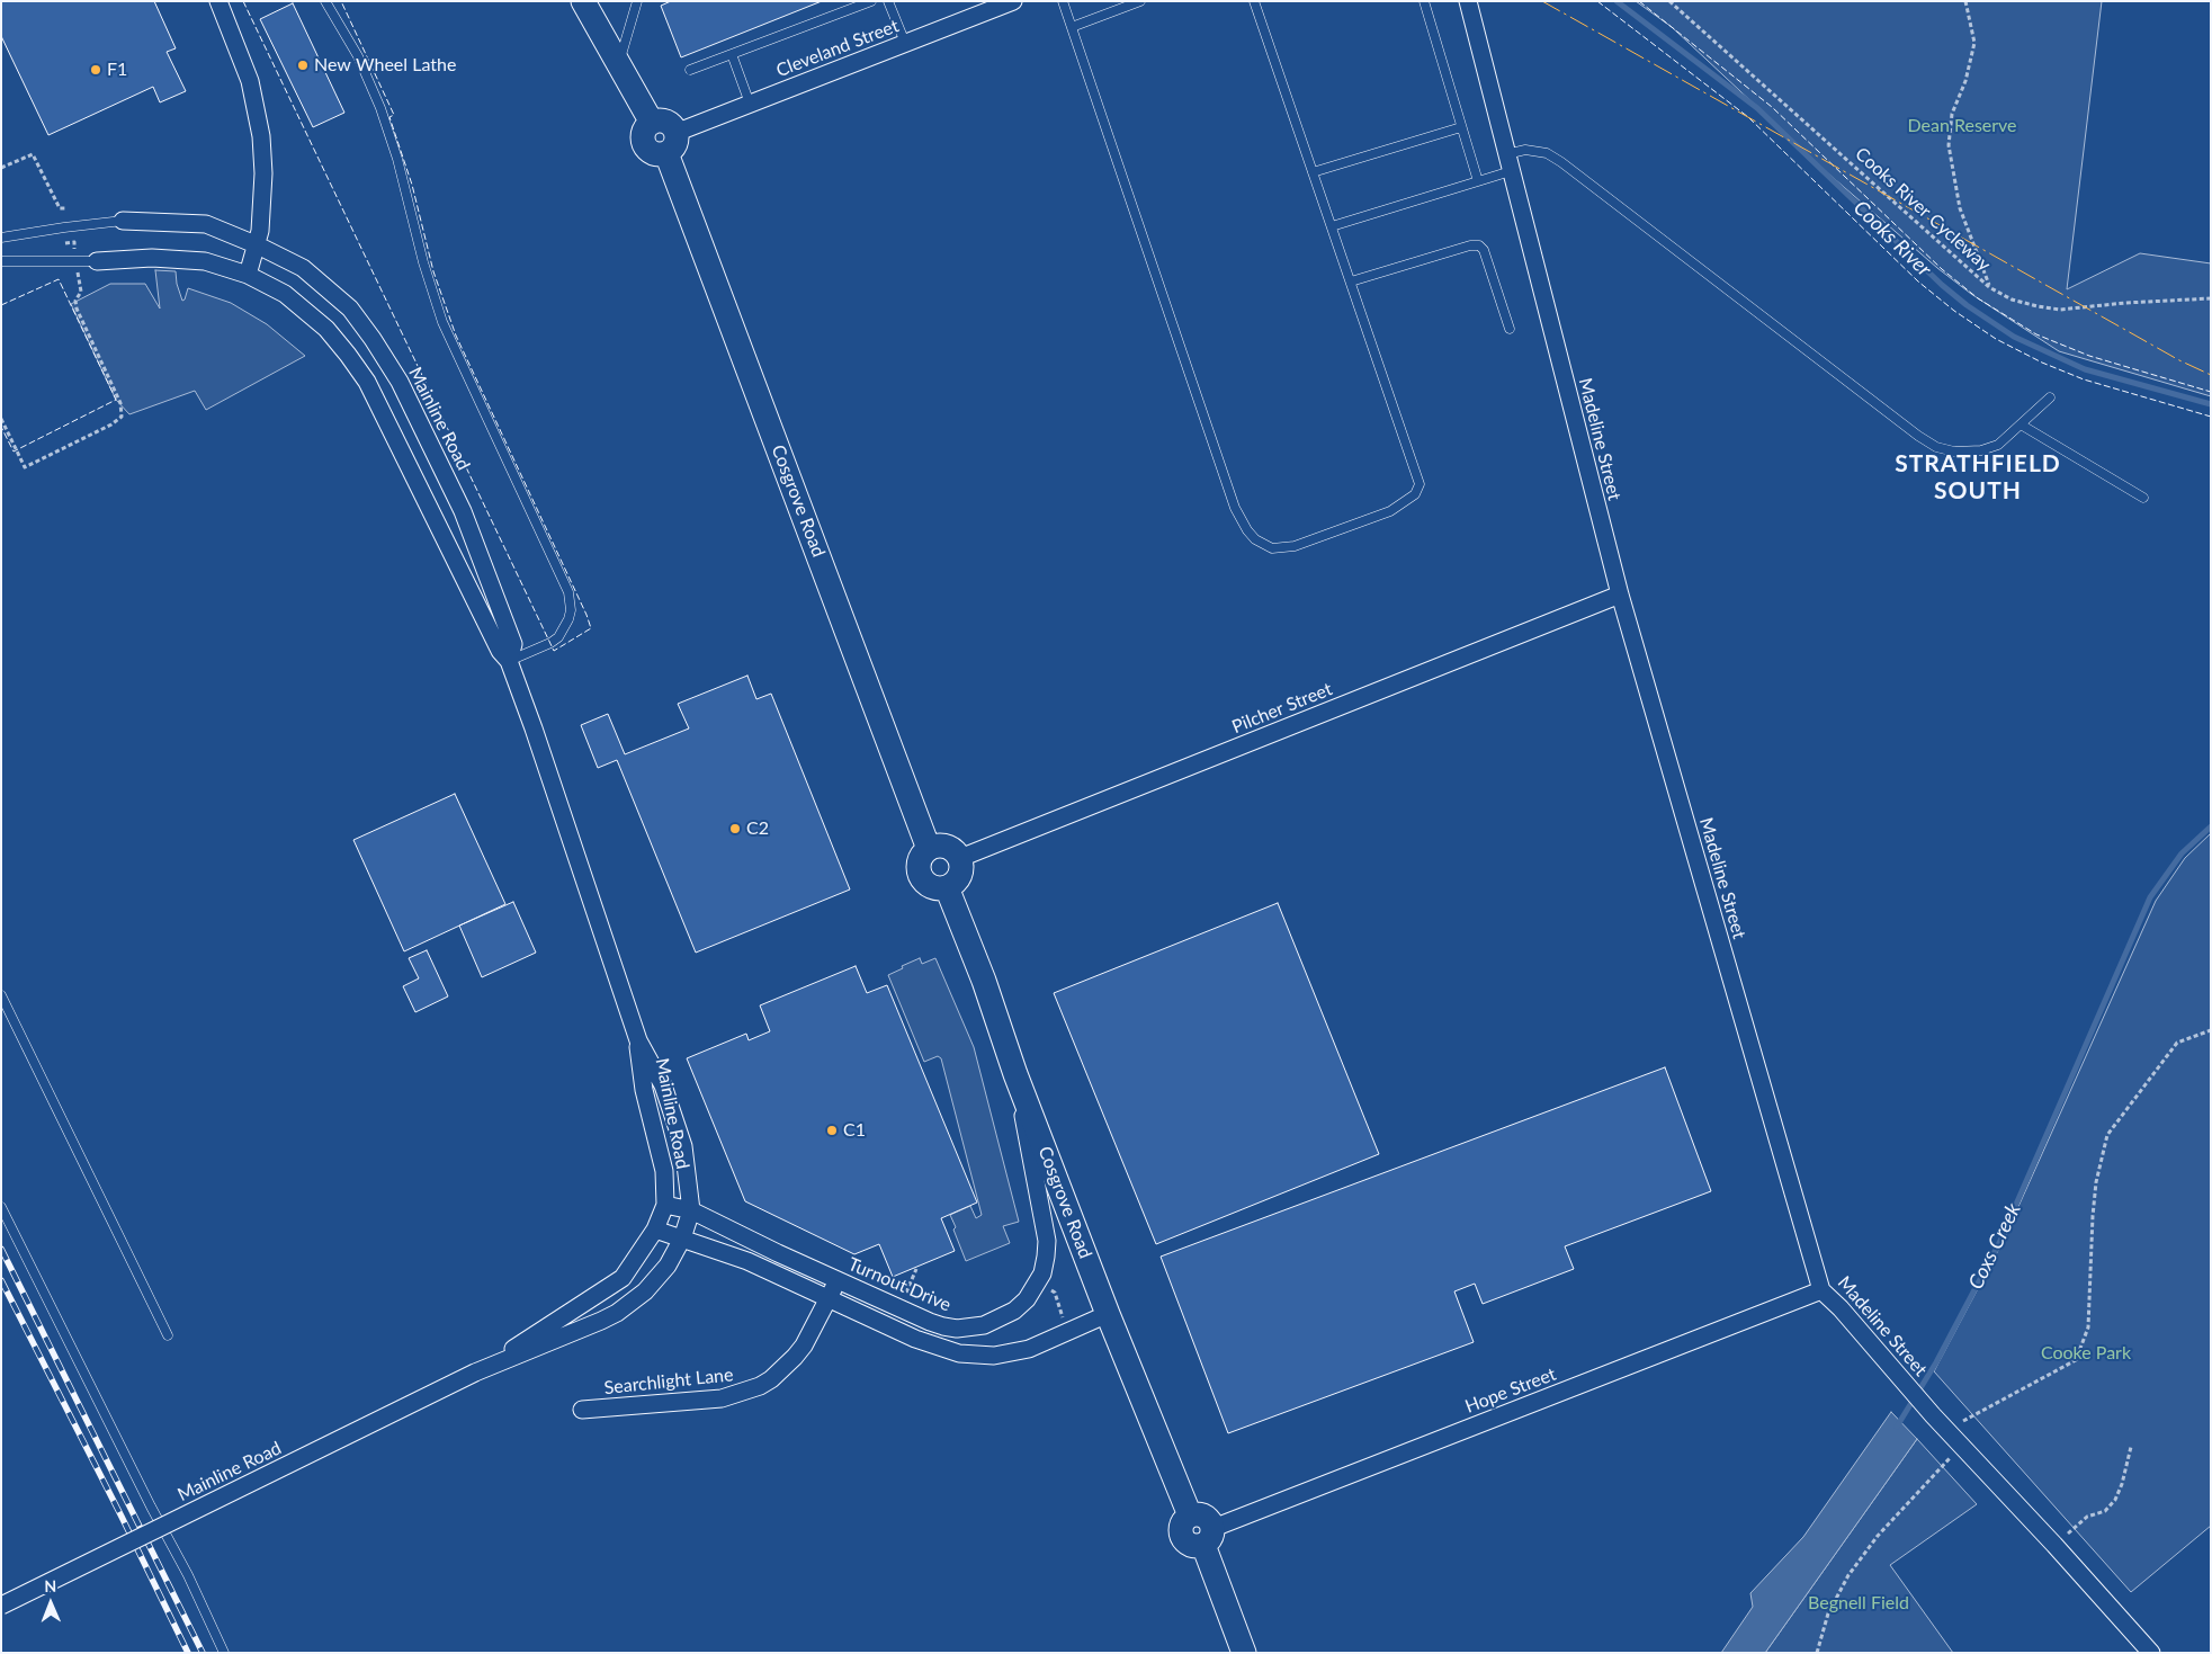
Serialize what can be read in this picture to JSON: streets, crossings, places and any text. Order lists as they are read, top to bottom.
{
  "streets": {
    "main road": ["Cosgrove Road"],
    "street": [
      "Cleveland Street",
      "Mainline Road",
      "Madeline Street",
      "Pilcher Street",
      "Turnout Drive",
      "Searchlight Lane",
      "Hope Street"
    ],
    "path": ["Cooks River Cycleway"]
  },
  "crossings": [
    ["Cleveland Street", "Cosgrove Road"],
    ["Mainline Road", "Turnout Drive"],
    ["Madeline Street", "Pilcher Street"],
    ["Madeline Street", "Hope Street"],
    ["Cosgrove Road", "Pilcher Street"],
    ["Cosgrove Road", "Turnout Drive"],
    ["Cosgrove Road", "Hope Street"],
    ["Turnout Drive", "Searchlight Lane"]
  ],
  "districts": ["STRATHFIELD SOUTH"],
  "water": ["Cooks River", "Coxs Creek"],
  "parks": ["Dean Reserve", "Cooke Park", "Begnell Field"],
  "places": [
    "New Wheel Lathe",
    "F1",
    "C2",
    "C1"
  ],
  "north": "top"
}
